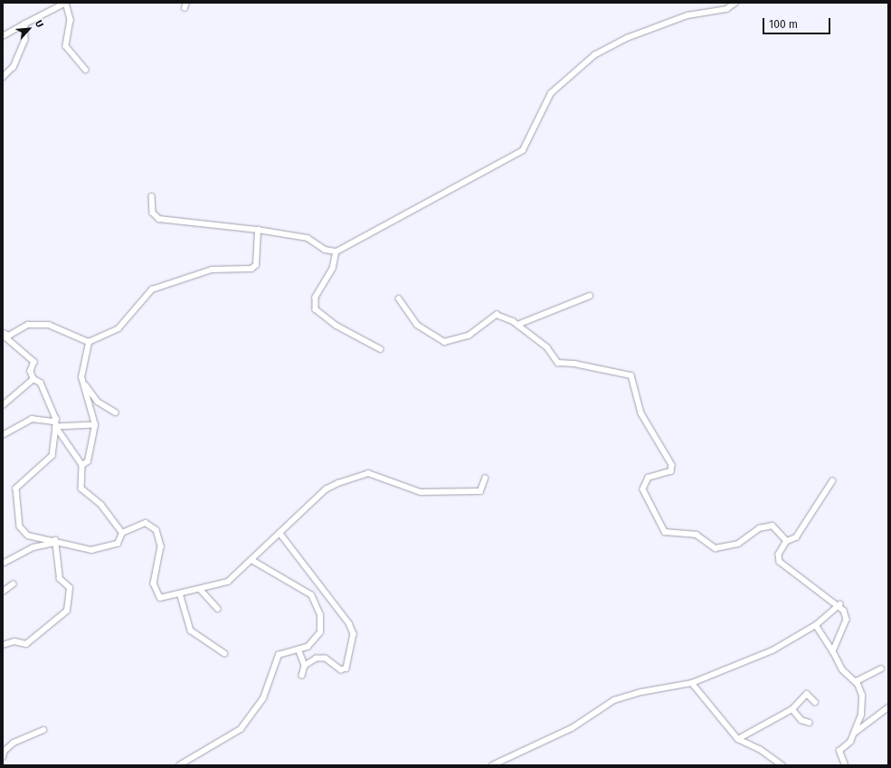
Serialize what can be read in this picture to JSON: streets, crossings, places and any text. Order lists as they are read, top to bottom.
{
  "scale_bar": "100 m",
  "north": "top right"
}
